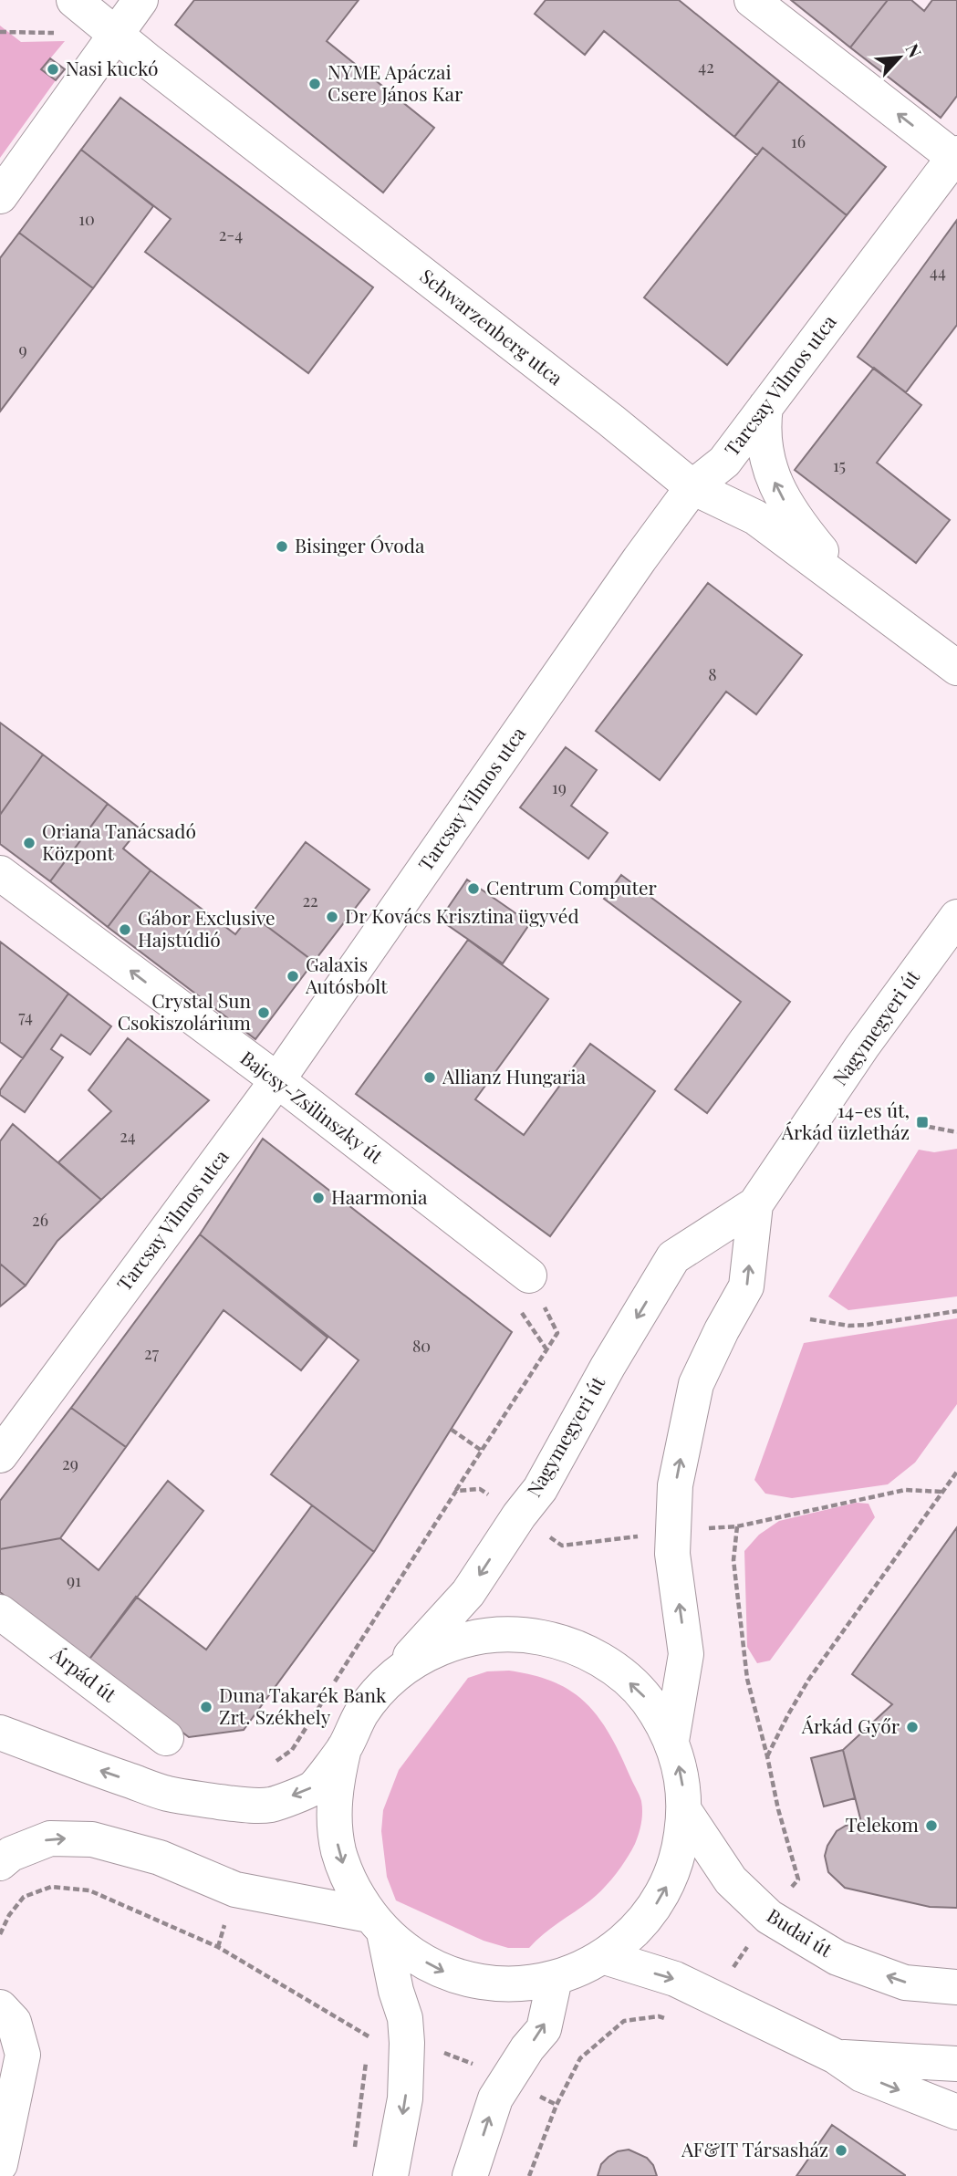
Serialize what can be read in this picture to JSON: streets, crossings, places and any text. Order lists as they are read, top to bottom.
{
  "streets": {
    "street": [
      "Schwarzenberg utca",
      "Tarcsay Vilmos utca",
      "Nagymegyeri út",
      "Bajcsy-Zsilinszky út",
      "Árpád út",
      "Budai út"
    ]
  },
  "crossings": [
    ["Schwarzenberg utca", "Tarcsay Vilmos utca"],
    ["Tarcsay Vilmos utca", "Bajcsy-Zsilinszky út"]
  ],
  "one_way": ["Bajcsy-Zsilinszky út"],
  "places": {
    "other": [
      "Nasi kuckó",
      "NYME Apáczai Csere János Kar",
      "Bisinger Óvoda",
      "Oriana Tanácsadó Központ",
      "Centrum Computer",
      "Dr Kovács Krisztina ügyvéd",
      "Gábor Exclusive Hajstúdió",
      "Galaxis Autósbolt",
      "Crystal Sun Csokiszolárium",
      "Allianz Hungaria",
      "Haarmonia",
      "Duna Takarék Bank Zrt. Székhely",
      "Árkád Győr",
      "Telekom",
      "AF&IT Társasház"
    ],
    "transit": ["14-es út, Árkád üzletház"]
  },
  "house_numbers": [
    "42",
    "16",
    "10",
    "2-4",
    "44",
    "9",
    "15",
    "8",
    "19",
    "22",
    "74",
    "24",
    "26",
    "80",
    "27",
    "29",
    "91"
  ],
  "north": "top right"
}
